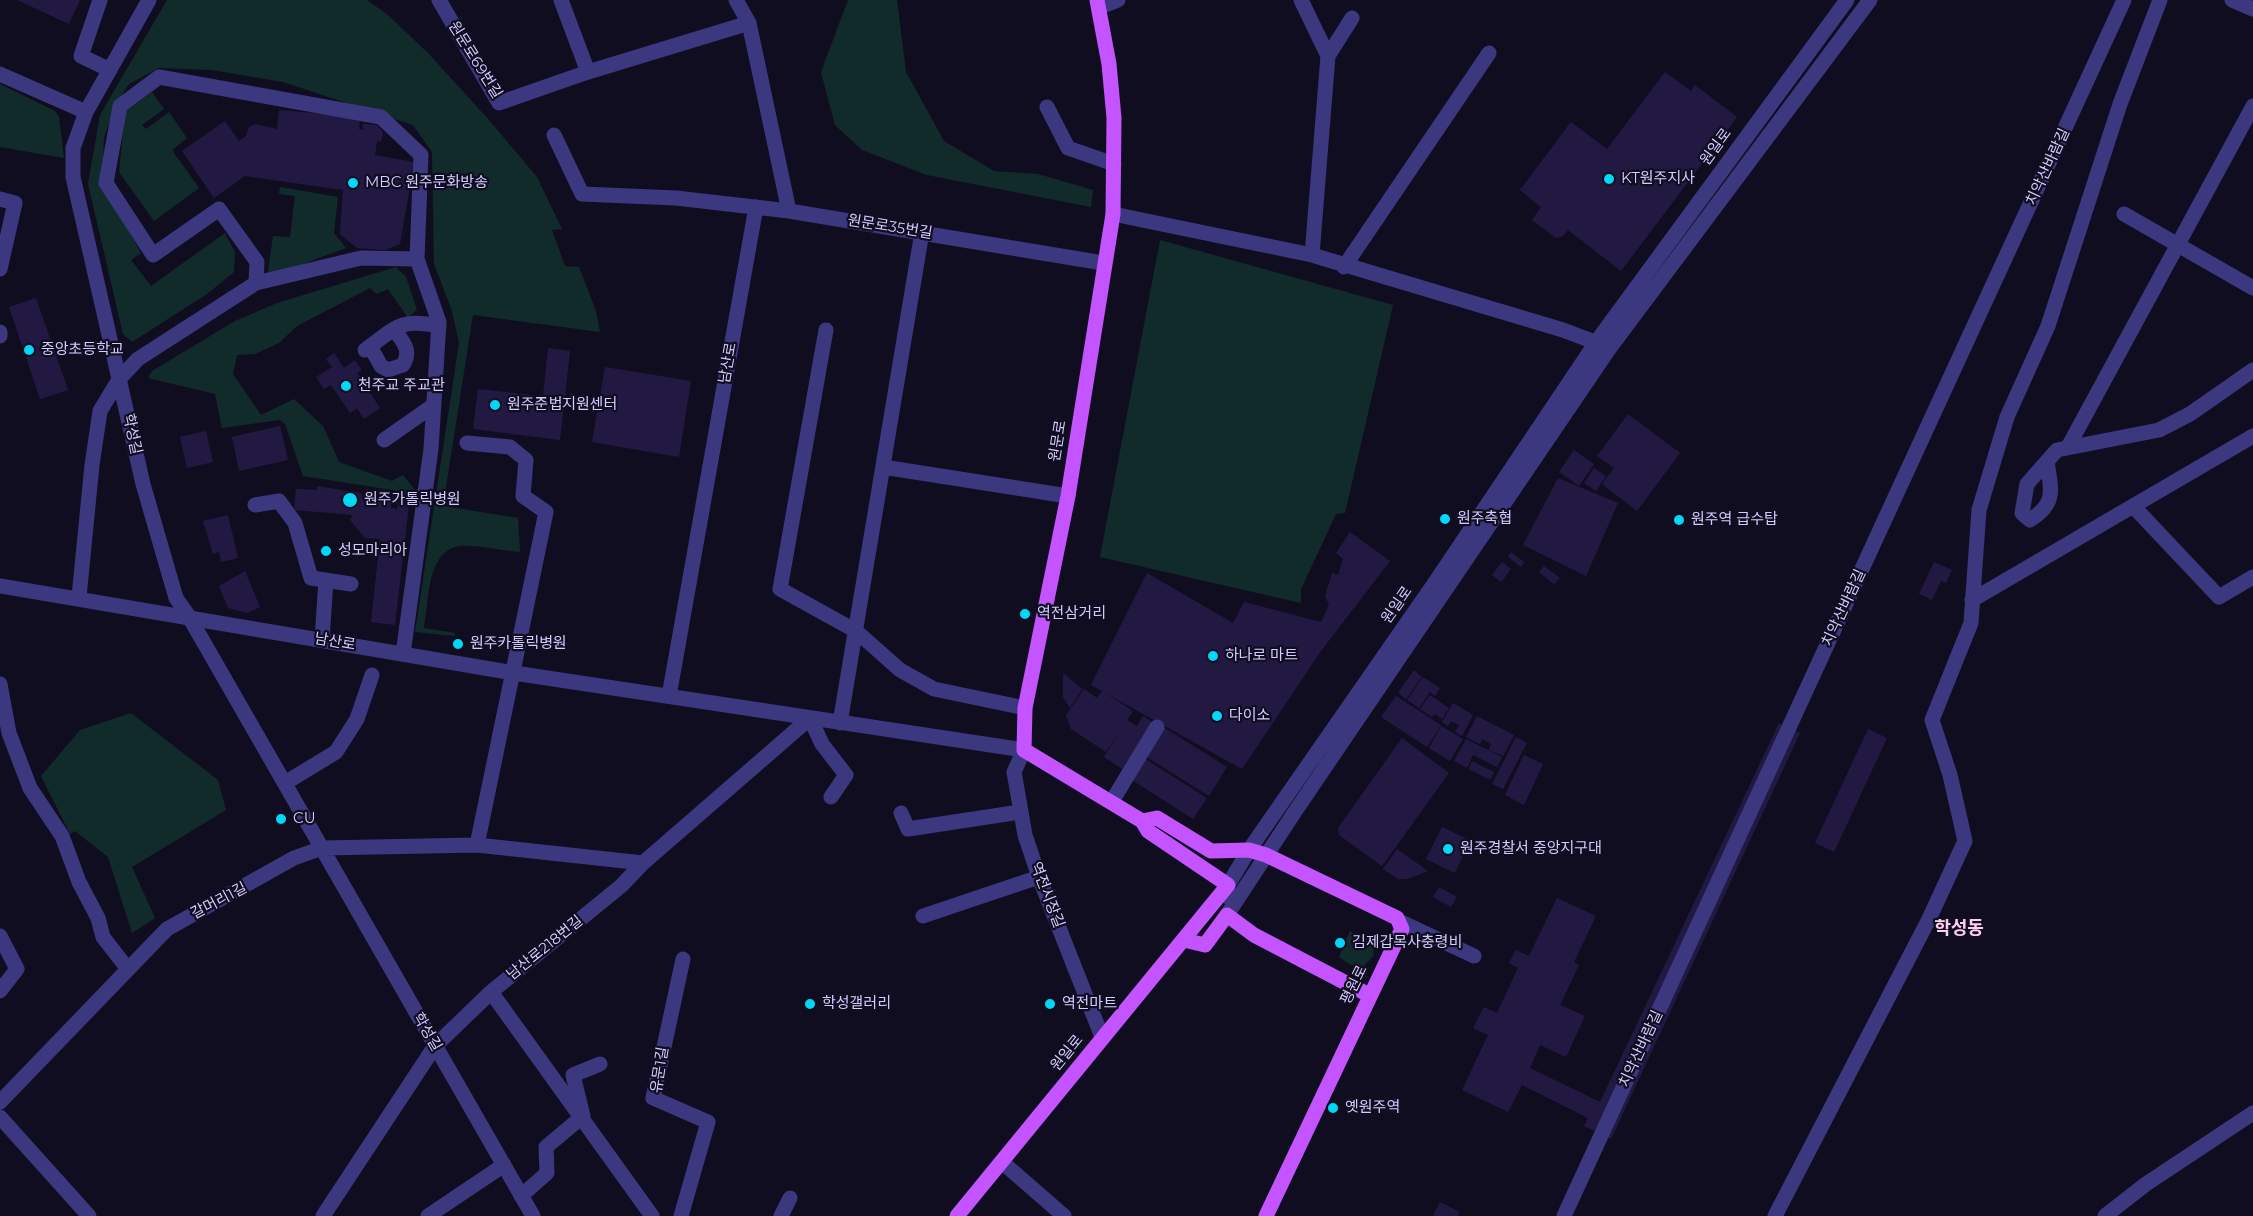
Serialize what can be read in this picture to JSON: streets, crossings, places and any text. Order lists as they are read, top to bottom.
{
  "streets": {
    "main road": ["원일로", "원문로", "평원로"],
    "street": [
      "원문로69번길",
      "치악산바람길",
      "원문로35번길",
      "남산로",
      "학성길",
      "역전시장길",
      "갈머리1길",
      "남산로218번길",
      "유문1길"
    ]
  },
  "crossings": [
    ["원일로", "역전시장길"],
    ["원문로35번길", "남산로"],
    ["원문로35번길", "원문로"],
    ["남산로", "학성길"],
    ["남산로", "원문로"],
    ["남산로", "역전시장길"],
    ["남산로", "남산로218번길"],
    ["학성길", "갈머리1길"],
    ["학성길", "남산로218번길"],
    ["원문로", "역전시장길"]
  ],
  "districts": ["학성동"],
  "places": [
    "KT원주지사",
    "MBC 원주문화방송",
    "중앙초등학교",
    "천주교 주교관",
    "원주준법지원센터",
    "원주가톨릭병원",
    "원주축협",
    "원주역 급수탑",
    "성모마리아",
    "역전삼거리",
    "원주카톨릭병원",
    "하나로 마트",
    "다이소",
    "CU",
    "원주경찰서 중앙지구대",
    "김제갑목사충령비",
    "학성갤러리",
    "역전마트",
    "옛원주역"
  ]
}
